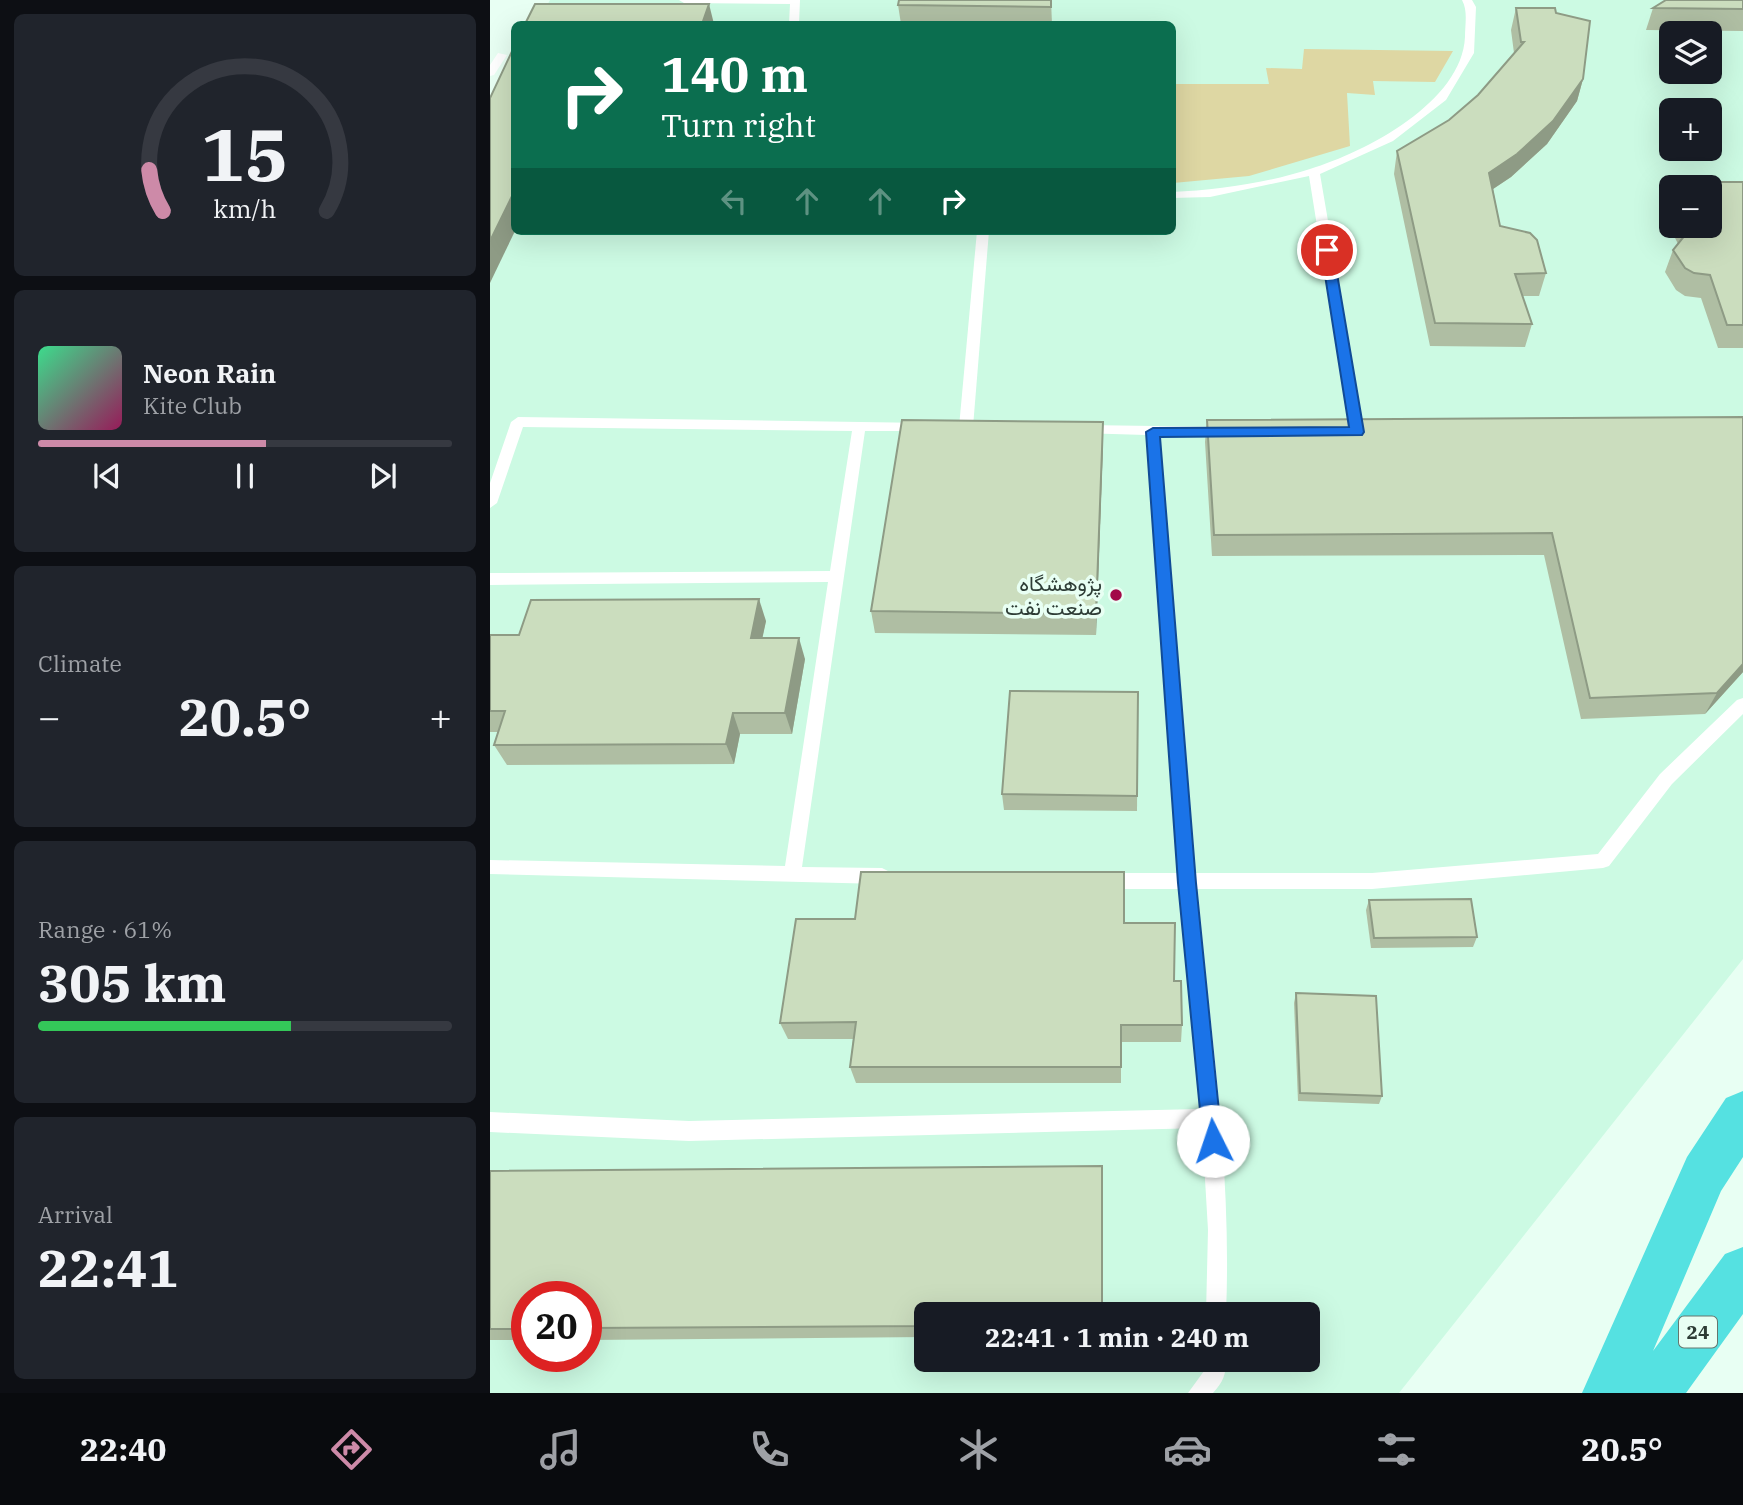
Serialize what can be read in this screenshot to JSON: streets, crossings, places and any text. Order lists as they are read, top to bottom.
{
  "streets": {
    "highway": ["24"]
  },
  "places": ["پژوهشگاه صنعت نفت"],
  "page": {
    "map_buttons": ["+", "−"],
    "turn": ["140 m", "Turn right"],
    "song": ["Neon Rain", "Kite Club"],
    "tile": [
      "Climate",
      ["Range · 61%", "305 km"],
      ["Arrival", "22:41"]
    ],
    "heat": ["−", "20.5°", "+"],
    "limit": "20",
    "trip": "22:41 · 1 min · 240 m",
    "tabs": ["22:40", "20.5°"],
    "gauge": ["15", "km/h"]
  }
}
